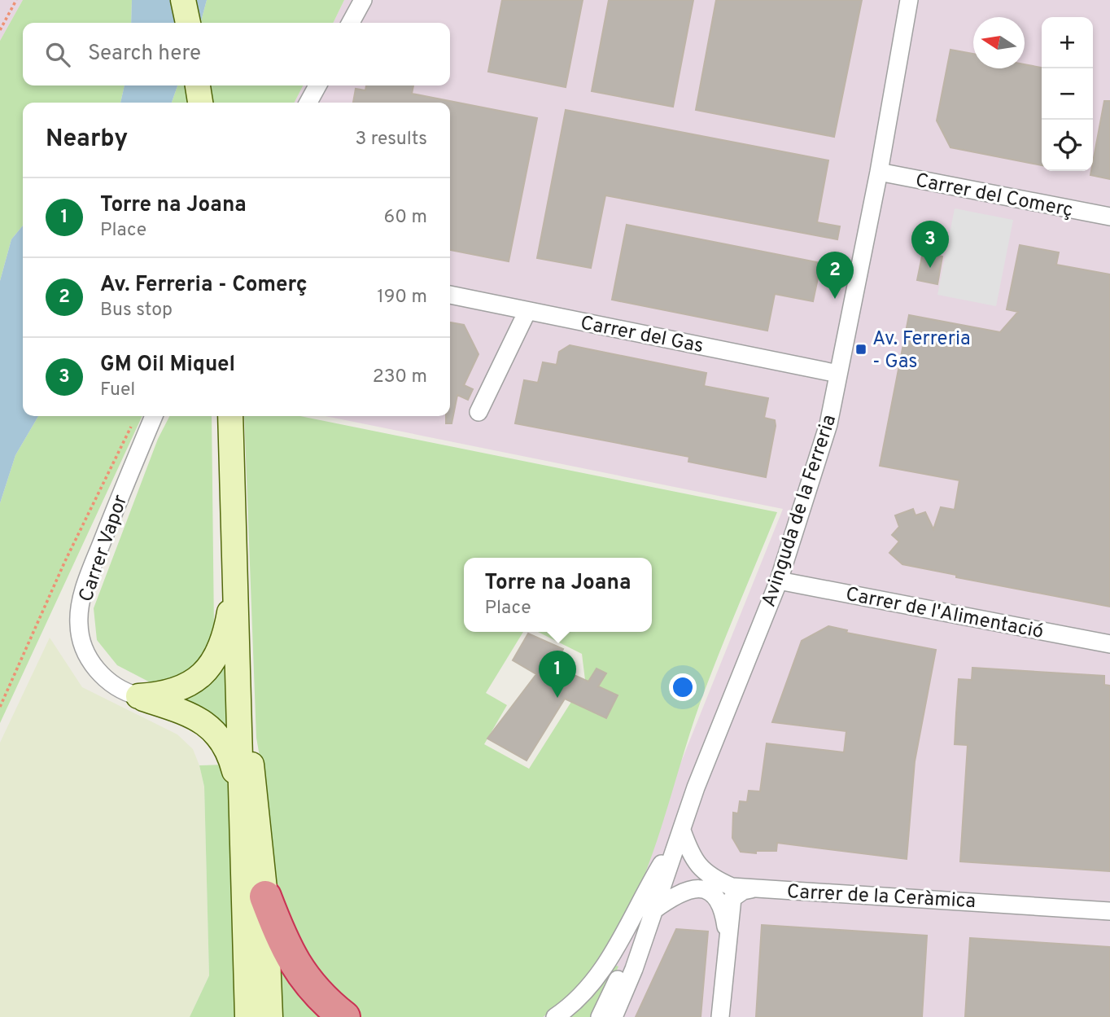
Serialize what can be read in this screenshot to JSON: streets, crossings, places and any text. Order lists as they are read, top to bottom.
{
  "streets": {
    "street": [
      "Carrer del Comerç",
      "Carrer del Gas",
      "Avinguda de la Ferreria",
      "Carrer Vapor",
      "Carrer de l'Alimentació",
      "Carrer de la Ceràmica"
    ]
  },
  "crossings": [
    ["Carrer del Comerç", "Avinguda de la Ferreria"],
    ["Carrer del Gas", "Avinguda de la Ferreria"],
    ["Avinguda de la Ferreria", "Carrer de l'Alimentació"],
    ["Avinguda de la Ferreria", "Carrer de la Ceràmica"]
  ],
  "places": {
    "transit": ["Av. Ferreria - Gas"]
  },
  "north": "left",
  "page": {
    "map_buttons": ["+", "−"],
    "search": "Search here",
    "heading": ["Nearby", "3 results"],
    "list": [
      {
        "mark": "1",
        "name": "Torre na Joana",
        "note": "Place",
        "value": "60 m"
      },
      {
        "mark": "2",
        "name": "Av. Ferreria - Comerç",
        "note": "Bus stop",
        "value": "190 m"
      },
      {
        "mark": "3",
        "name": "GM Oil Miquel",
        "note": "Fuel",
        "value": "230 m"
      }
    ],
    "pins": ["3", "2", "1"],
    "popup": ["Torre na Joana", "Place"]
  }
}
